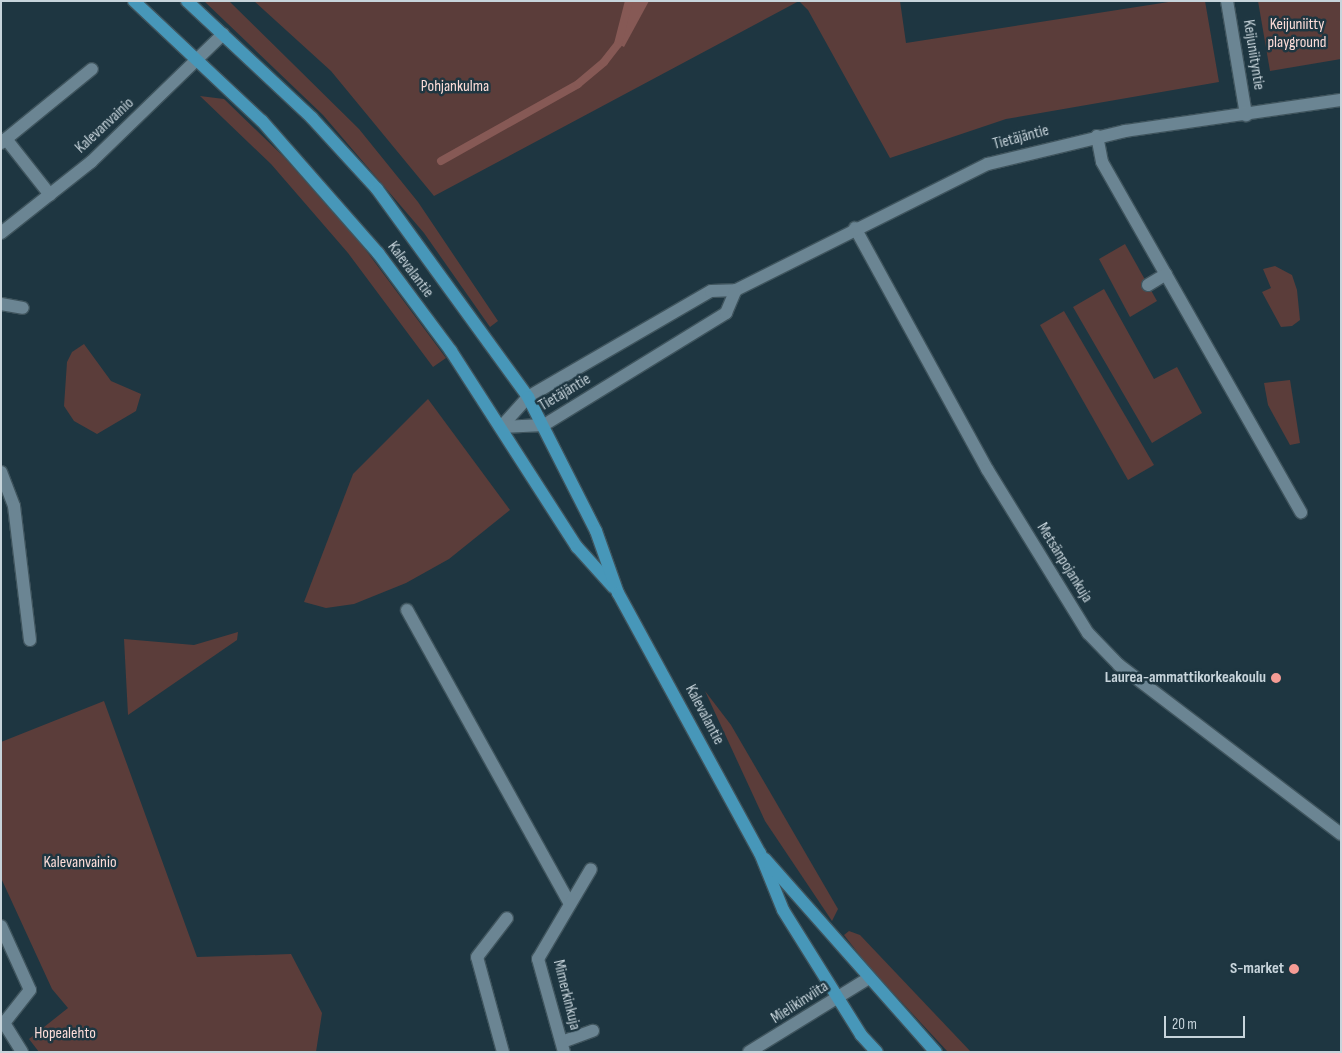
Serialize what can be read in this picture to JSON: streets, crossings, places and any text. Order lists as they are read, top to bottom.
{
  "streets": {
    "main road": ["Kalevalantie"],
    "street": [
      "Keijuniityntie",
      "Kalevanvainio",
      "Tietäjäntie",
      "Metsänpojankuja",
      "Mimerkinkuja",
      "Mielikinviita"
    ]
  },
  "crossings": [
    ["Keijuniityntie", "Tietäjäntie"],
    ["Kalevanvainio", "Kalevalantie"],
    ["Tietäjäntie", "Kalevalantie"],
    ["Tietäjäntie", "Metsänpojankuja"],
    ["Kalevalantie", "Mielikinviita"]
  ],
  "parks": [
    "Keijuniitty playground",
    "Pohjankulma",
    "Kalevanvainio",
    "Hopealehto"
  ],
  "places": ["Laurea-ammattikorkeakoulu", "S-market"],
  "scale_bar": "20 m"
}
